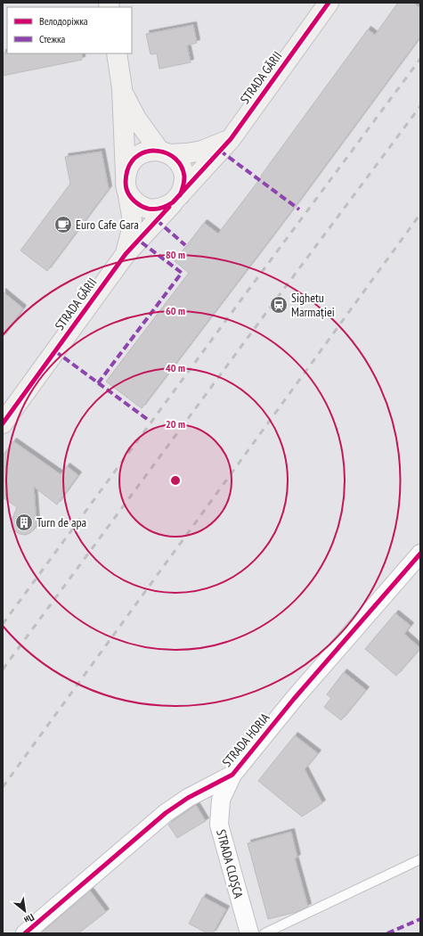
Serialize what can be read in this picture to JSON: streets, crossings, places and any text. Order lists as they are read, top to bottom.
{
  "streets": {
    "street": ["STRADA GĂRII", "STRADA HORIA", "STRADA CLOȘCA"]
  },
  "crossings": [
    ["STRADA HORIA", "STRADA CLOȘCA"]
  ],
  "places": {
    "cafe": ["Euro Cafe Gara"],
    "station": ["Sighetu Marmației"],
    "building": ["Turn de apa"]
  },
  "legend": ["Велодоріжка", "Стежка"],
  "north": "bottom right",
  "rings": [
    "80 m",
    "60 m",
    "40 m",
    "20 m"
  ]
}
